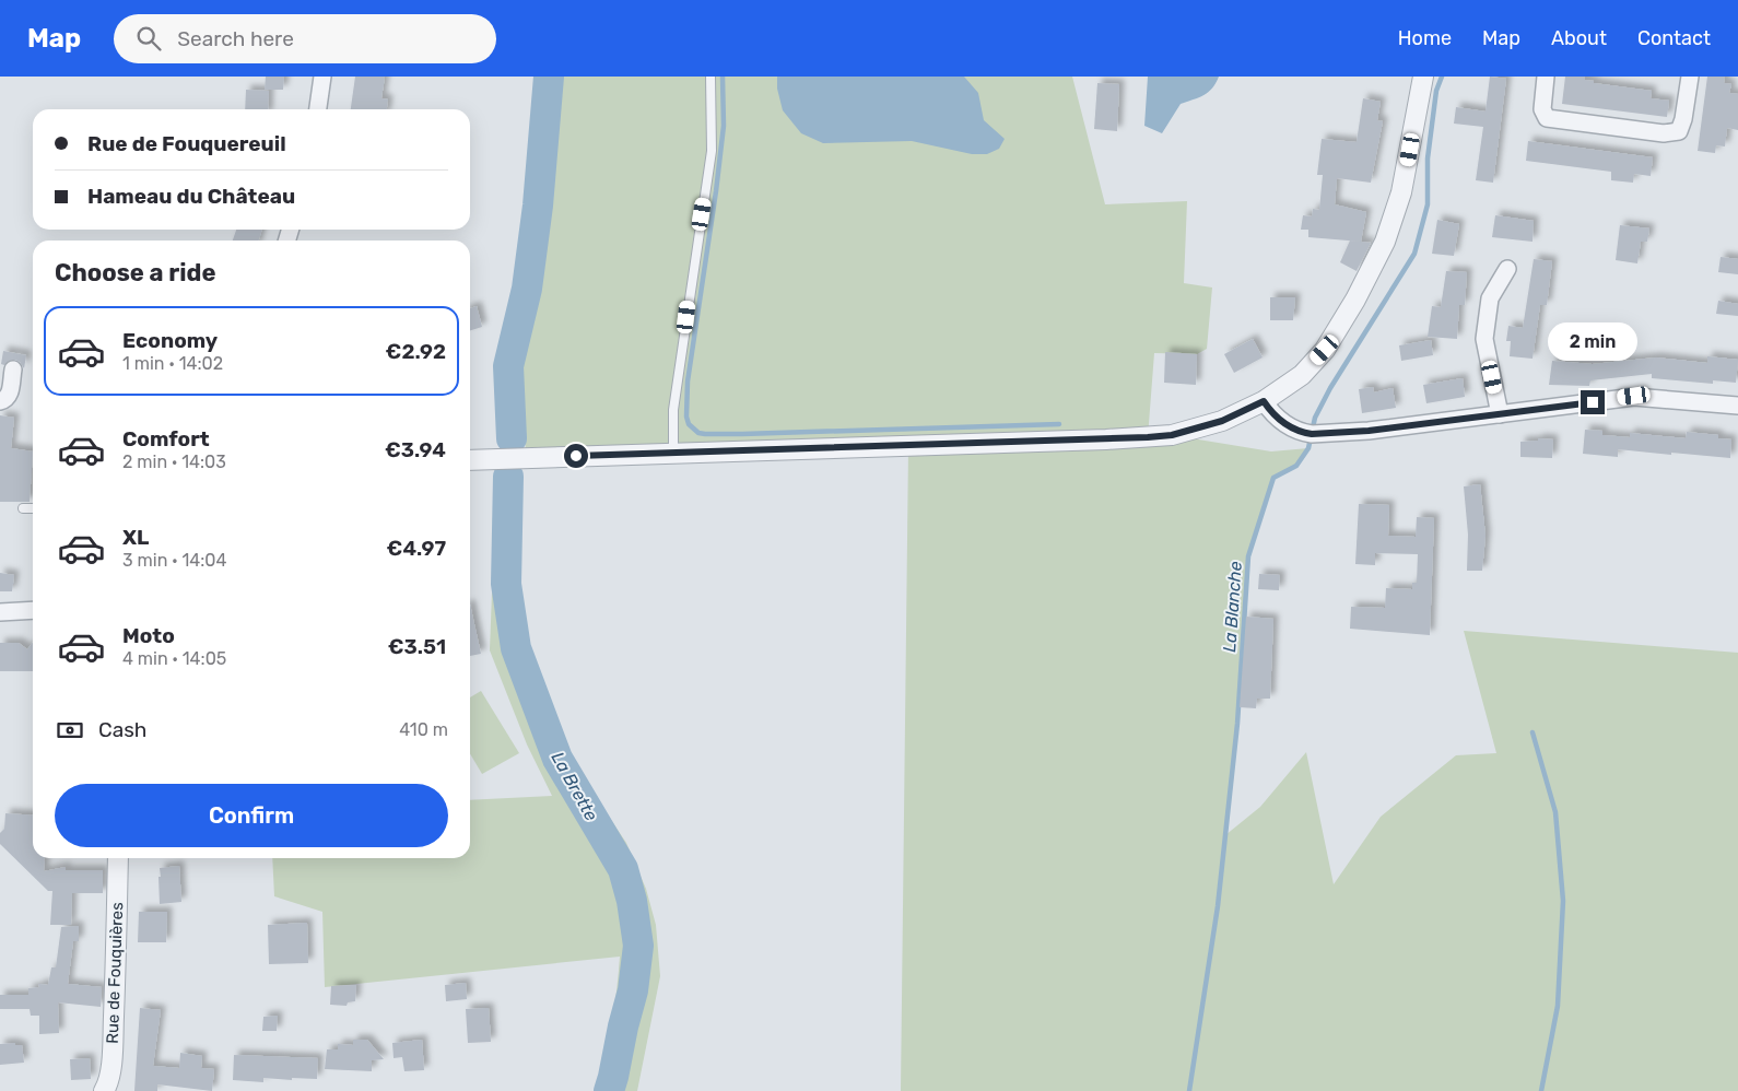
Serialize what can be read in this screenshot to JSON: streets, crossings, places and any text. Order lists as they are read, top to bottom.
{
  "streets": {
    "street": ["Rue de Fouquières"]
  },
  "water": ["La Blanche", "La Brette"],
  "page": {
    "header": "Map",
    "search": "Search here",
    "nav": [
      "Home",
      "Map",
      "About",
      "Contact"
    ],
    "banner": ["Rue de Fouquereuil", "Hameau du Château"],
    "heading": "Choose a ride",
    "list": [
      {
        "name": "Economy",
        "note": "1 min · 14:02",
        "value": "€2.92"
      },
      {
        "name": "Comfort",
        "note": "2 min · 14:03",
        "value": "€3.94"
      },
      {
        "name": "XL",
        "note": "3 min · 14:04",
        "value": "€4.97"
      },
      {
        "name": "Moto",
        "note": "4 min · 14:05",
        "value": "€3.51"
      }
    ],
    "bubble": "2 min",
    "pay": ["Cash", "410 m"],
    "buttons": "Confirm"
  }
}
